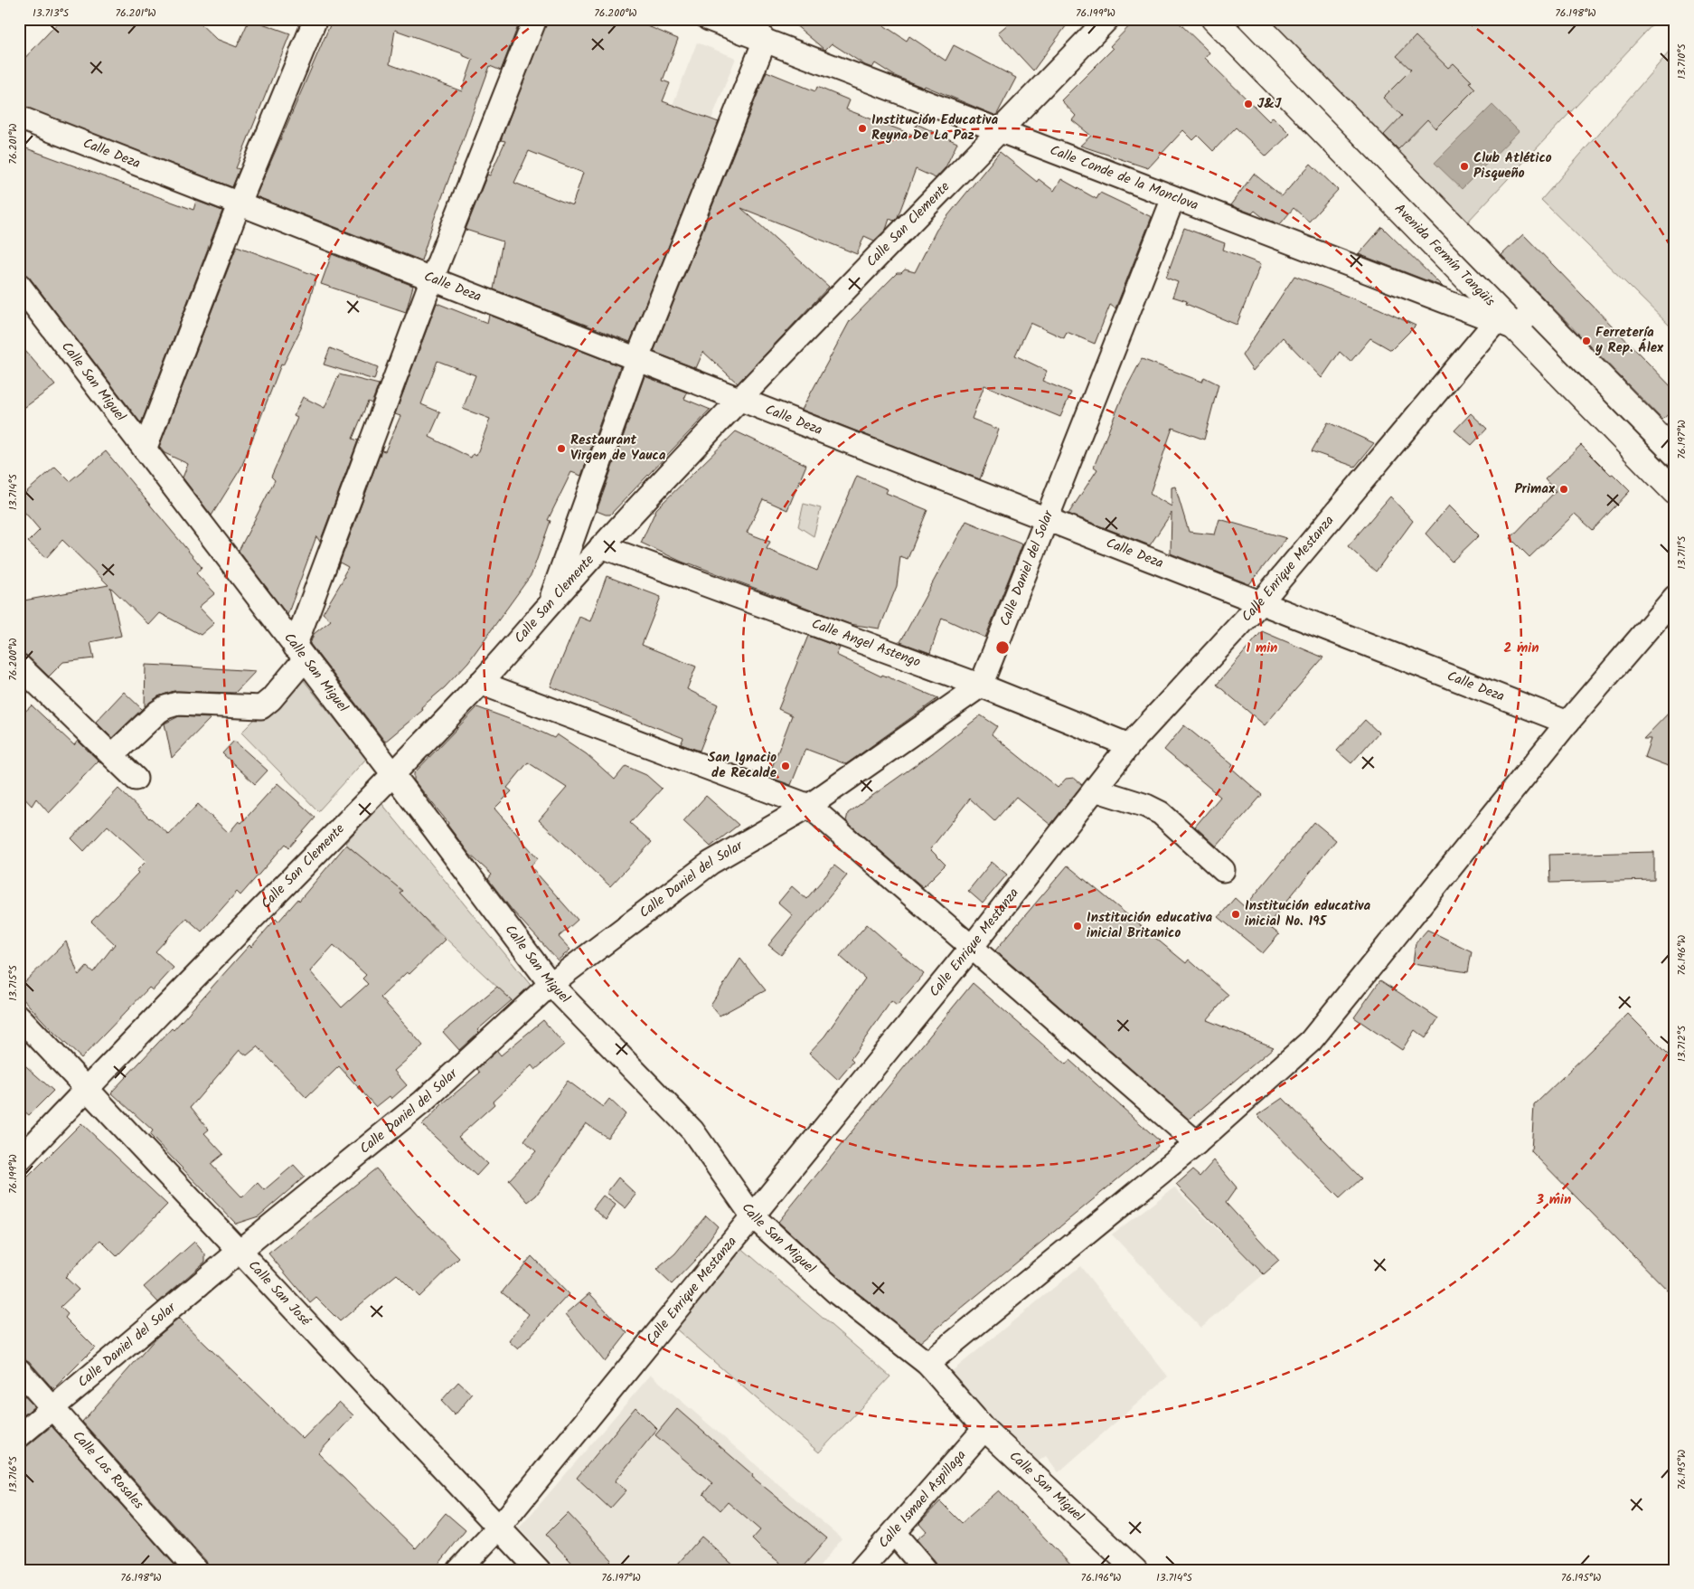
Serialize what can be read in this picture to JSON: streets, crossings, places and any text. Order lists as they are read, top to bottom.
{
  "streets": {
    "main road": ["Avenida Fermín Tangüis"],
    "street": [
      "Calle Deza",
      "Calle Conde de la Monclova",
      "Calle San Clemente",
      "Calle San Miguel",
      "Calle Daniel del Solar",
      "Calle Enrique Mestanza",
      "Calle Angel Astengo",
      "Calle San José",
      "Calle Los Rosales",
      "Calle Ismael Aspillaga"
    ]
  },
  "crossings": [
    ["Calle Deza", "Calle San Clemente"],
    ["Calle Deza", "Calle Daniel del Solar"],
    ["Calle Deza", "Calle Enrique Mestanza"],
    ["Calle Conde de la Monclova", "Calle San Clemente"],
    ["Calle Conde de la Monclova", "Avenida Fermín Tangüis"],
    ["Calle Conde de la Monclova", "Calle Daniel del Solar"],
    ["Calle Conde de la Monclova", "Calle Enrique Mestanza"],
    ["Calle San Clemente", "Calle San Miguel"],
    ["Calle San Clemente", "Calle Angel Astengo"],
    ["Calle San Clemente", "Calle San José"],
    ["Avenida Fermín Tangüis", "Calle Enrique Mestanza"],
    ["Calle San Miguel", "Calle Daniel del Solar"],
    ["Calle San Miguel", "Calle Enrique Mestanza"],
    ["Calle San Miguel", "Calle Ismael Aspillaga"],
    ["Calle Daniel del Solar", "Calle Angel Astengo"],
    ["Calle Daniel del Solar", "Calle San José"],
    ["Calle Daniel del Solar", "Calle Los Rosales"],
    ["Calle Enrique Mestanza", "Calle Angel Astengo"],
    ["Calle Enrique Mestanza", "Calle San José"]
  ],
  "places": [
    "J&J",
    "Institución Educativa Reyna De La Paz",
    "Club Atlético Pisqueño",
    "Ferretería y Rep. Álex",
    "Restaurant Virgen de Yauca",
    "Primax",
    "San Ignacio de Recalde",
    "Institución educativa inicial No. 195",
    "Institución educativa inicial Britanico"
  ],
  "coordinates": [
    "13.713°S",
    "76.201°W",
    "76.200°W",
    "76.199°W",
    "76.198°W",
    "13.710°S",
    "76.197°W",
    "13.714°S",
    "13.711°S",
    "76.196°W",
    "13.715°S",
    "13.712°S",
    "76.195°W",
    "13.716°S"
  ],
  "rings": ["1 min", "2 min", "3 min"]
}
